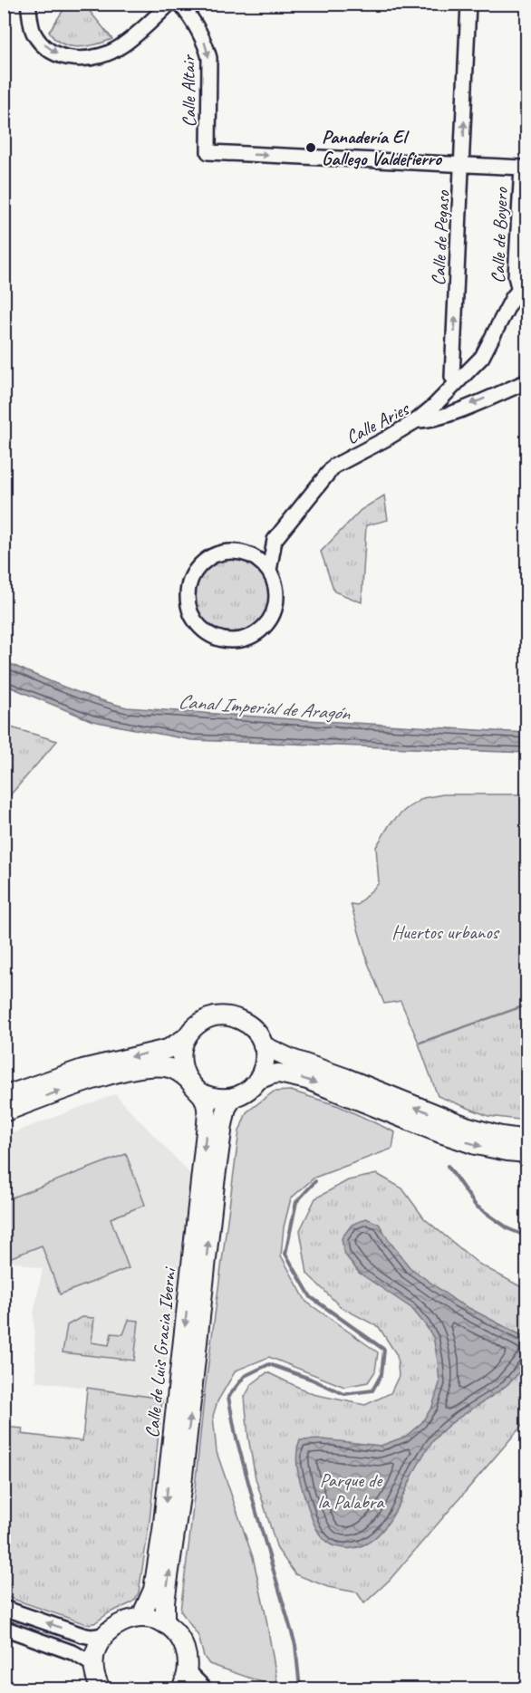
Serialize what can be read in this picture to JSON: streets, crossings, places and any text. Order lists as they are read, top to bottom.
{
  "streets": {
    "main road": ["Calle de Luis Gracia Iberni"],
    "street": [
      "Calle Altair",
      "Calle de Boyero",
      "Calle de Pegaso",
      "Calle Aries"
    ]
  },
  "crossings": [
    ["Calle Altair", "Calle de Boyero"],
    ["Calle Altair", "Calle de Pegaso"],
    ["Calle de Boyero", "Calle de Pegaso"],
    ["Calle de Boyero", "Calle Aries"]
  ],
  "one_way": ["Calle de Pegaso"],
  "water": ["Canal Imperial de Aragón"],
  "parks": ["Huertos urbanos", "Parque de la Palabra"],
  "places": ["Panadería El Gallego Valdefierro"]
}
